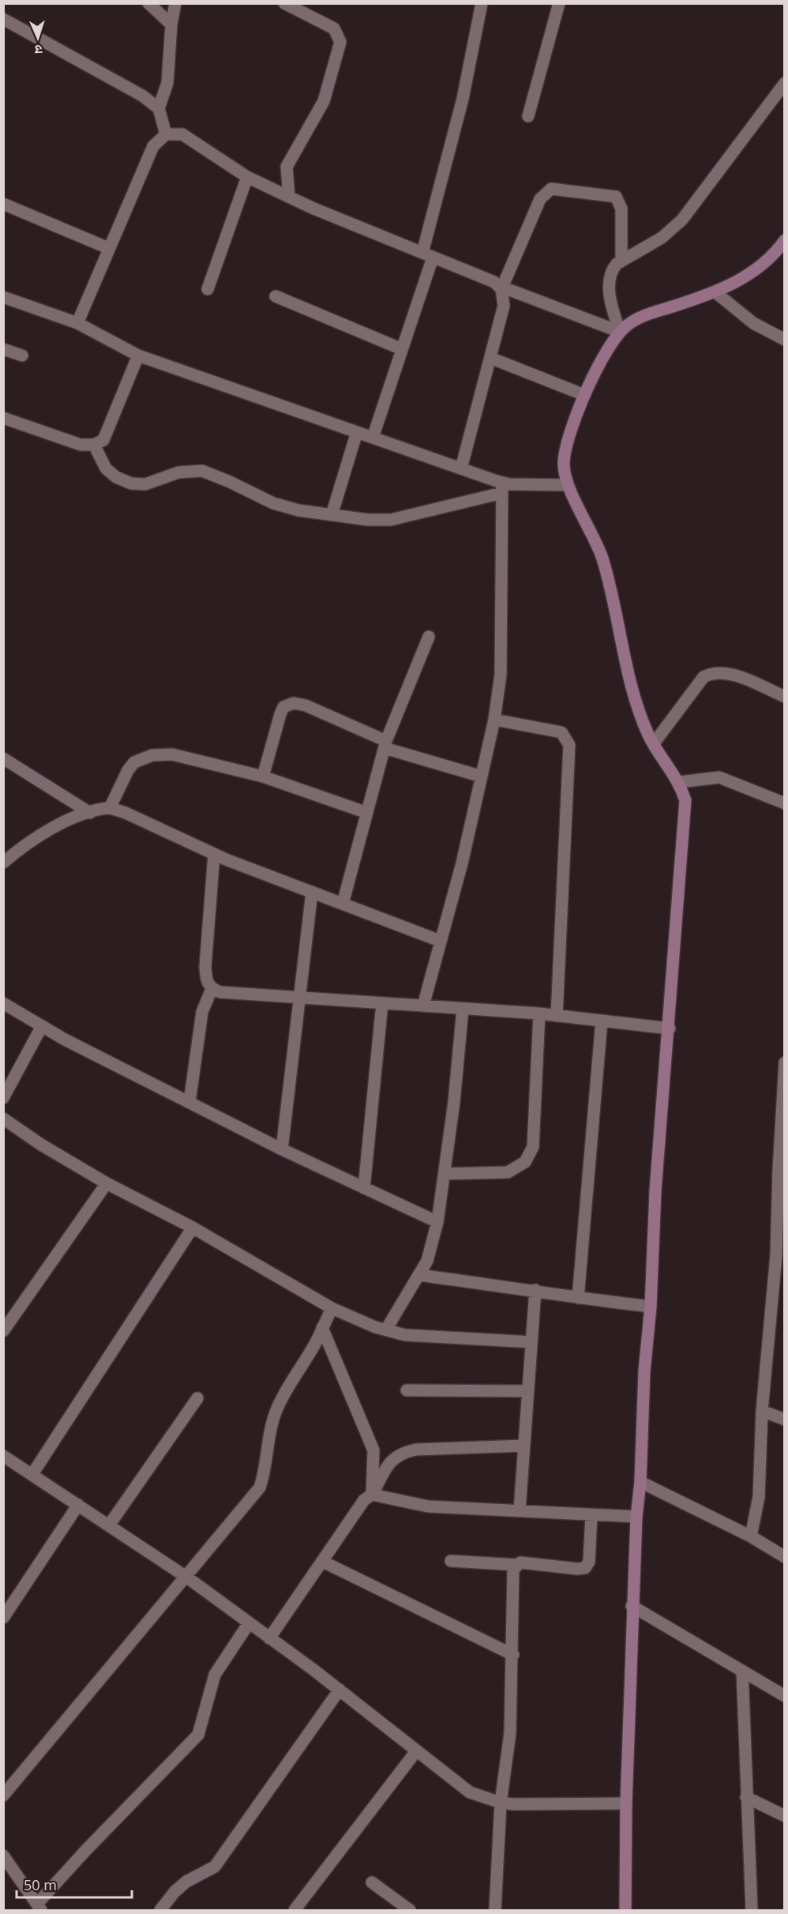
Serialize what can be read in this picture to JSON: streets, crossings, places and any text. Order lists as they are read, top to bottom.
{
  "scale_bar": "50 m",
  "north": "bottom"
}
